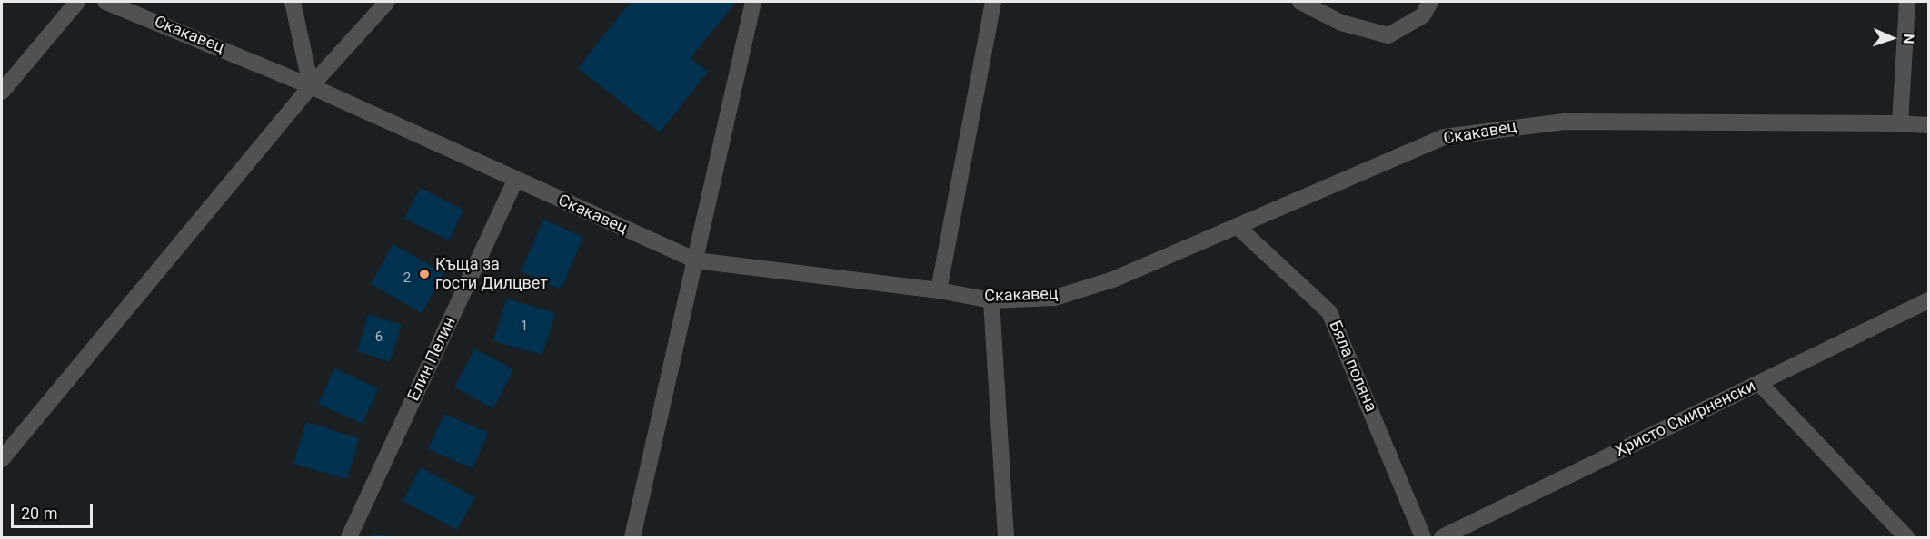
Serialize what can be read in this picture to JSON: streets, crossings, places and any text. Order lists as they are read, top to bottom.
{
  "streets": {
    "street": [
      "Скакавец",
      "Елин Пелин",
      "Бяла поляна",
      "Христо Смирненски"
    ]
  },
  "crossings": [
    ["Скакавец", "Елин Пелин"],
    ["Скакавец", "Бяла поляна"]
  ],
  "places": ["Къща за гости Дилцвет"],
  "house_numbers": ["2", "1", "6"],
  "scale_bar": "20 m",
  "north": "right"
}
